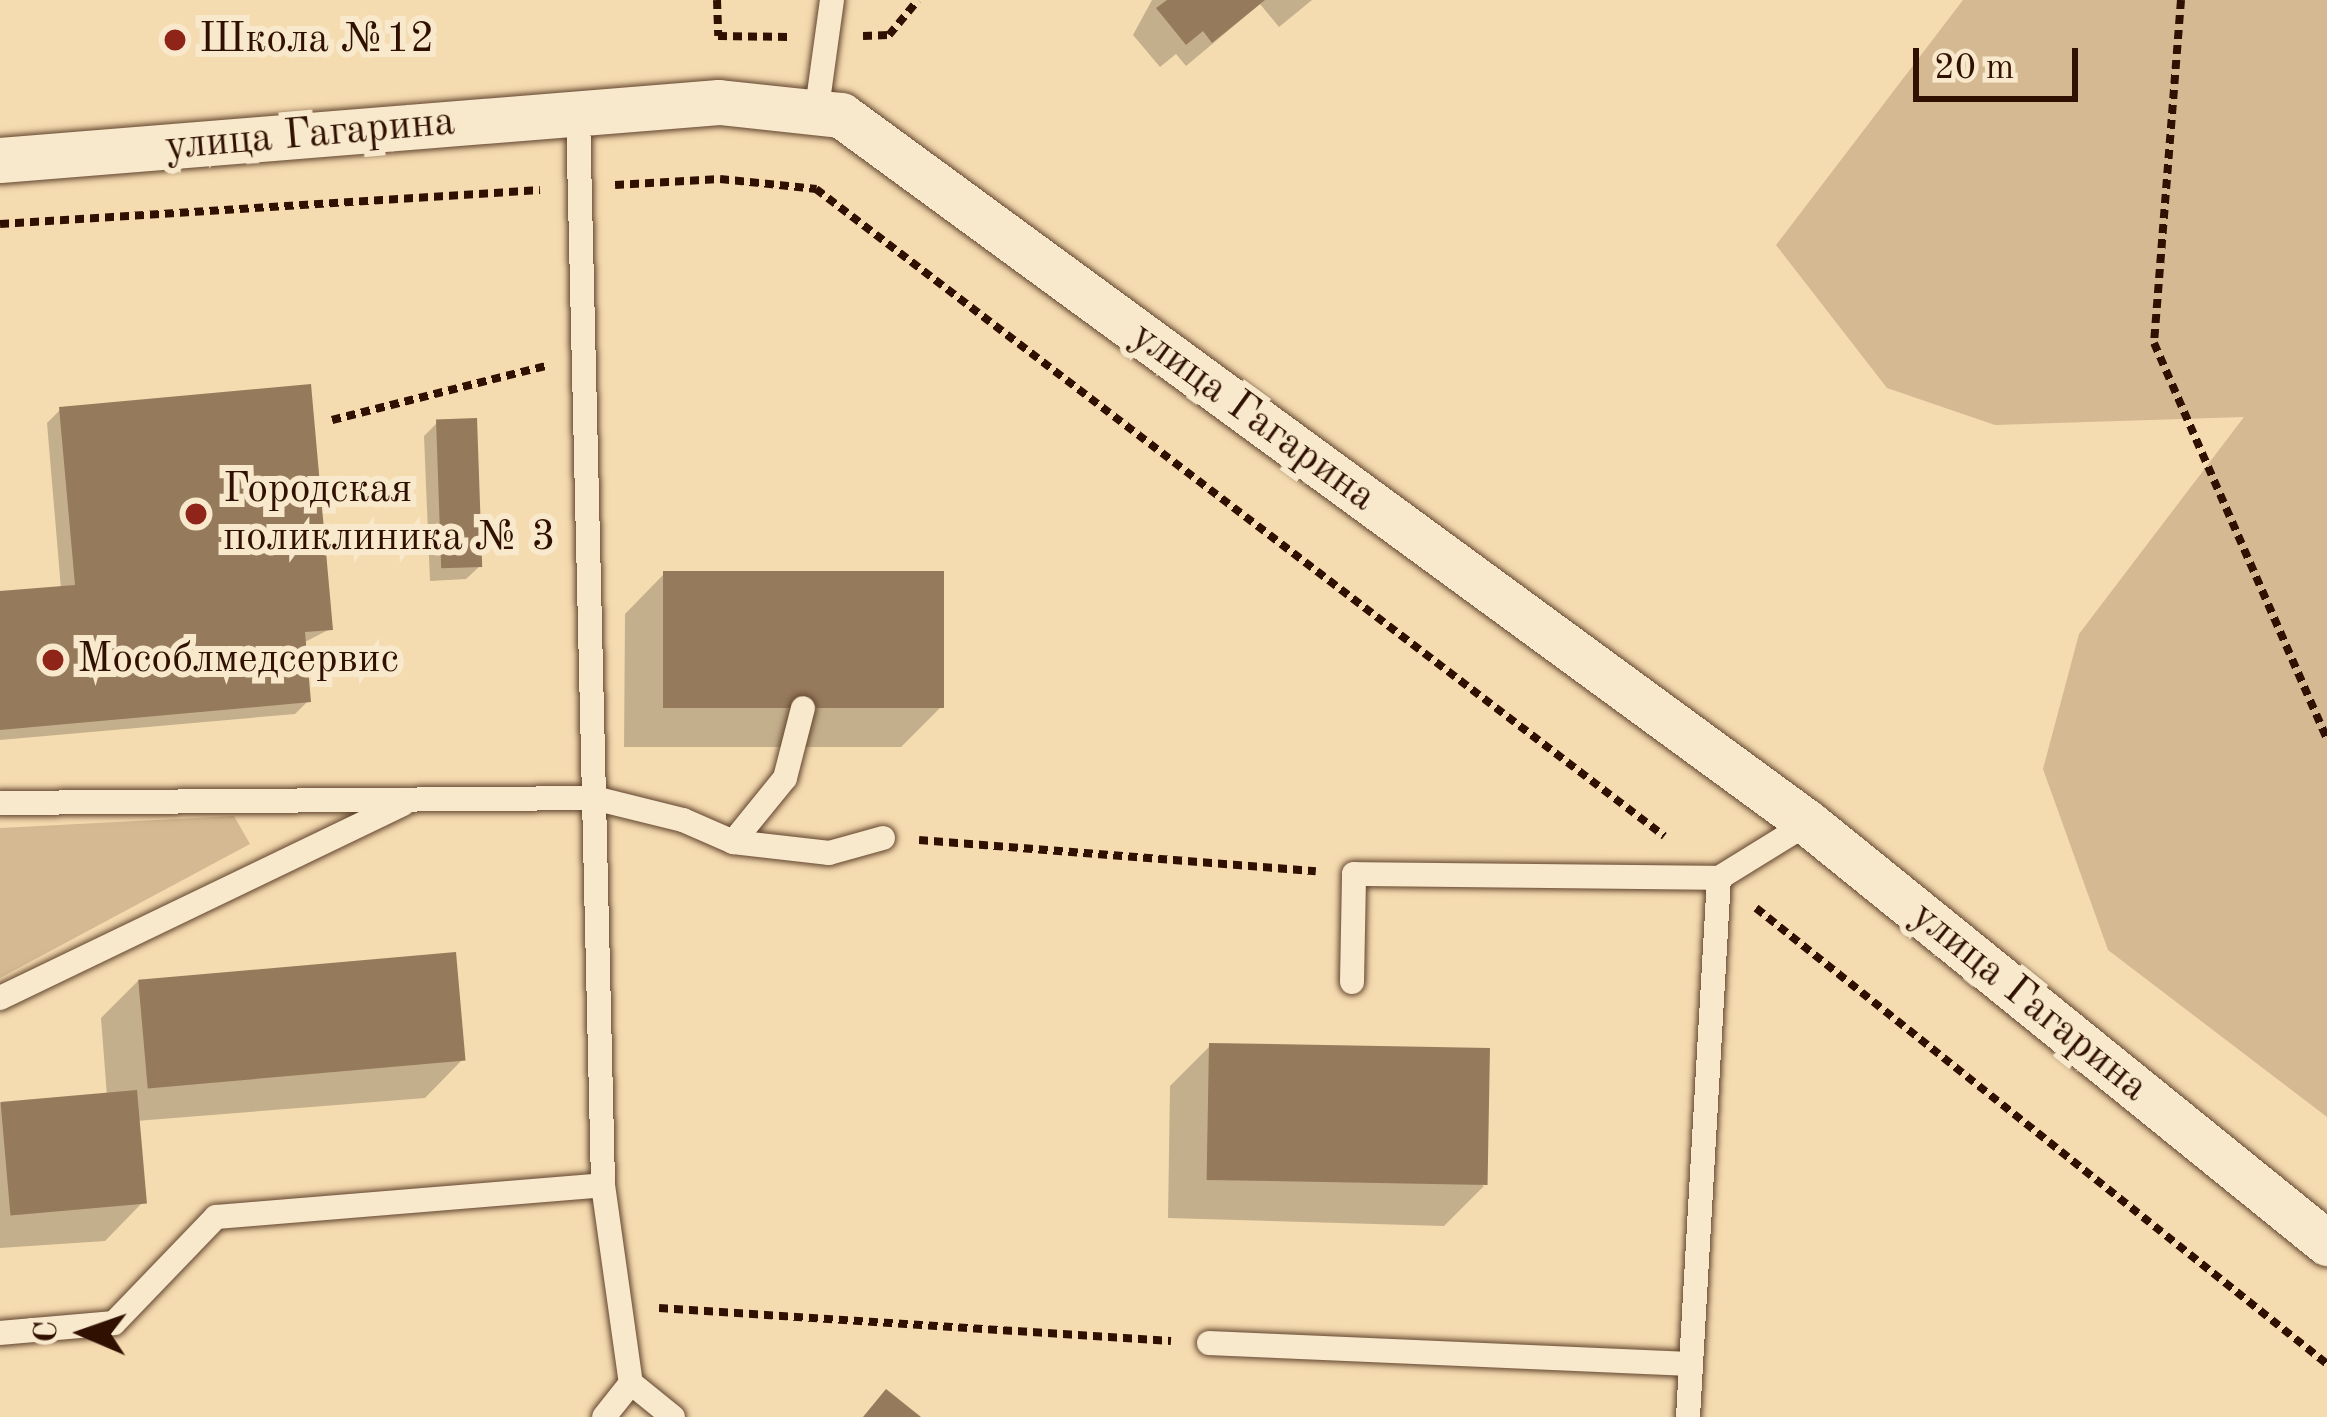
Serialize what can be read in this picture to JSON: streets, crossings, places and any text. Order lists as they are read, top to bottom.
{
  "streets": {
    "street": ["улица Гагарина"]
  },
  "places": ["Школа №12", "Городская поликлиника № 3", "Мособлмедсервис"],
  "scale_bar": "20 m",
  "north": "left"
}
